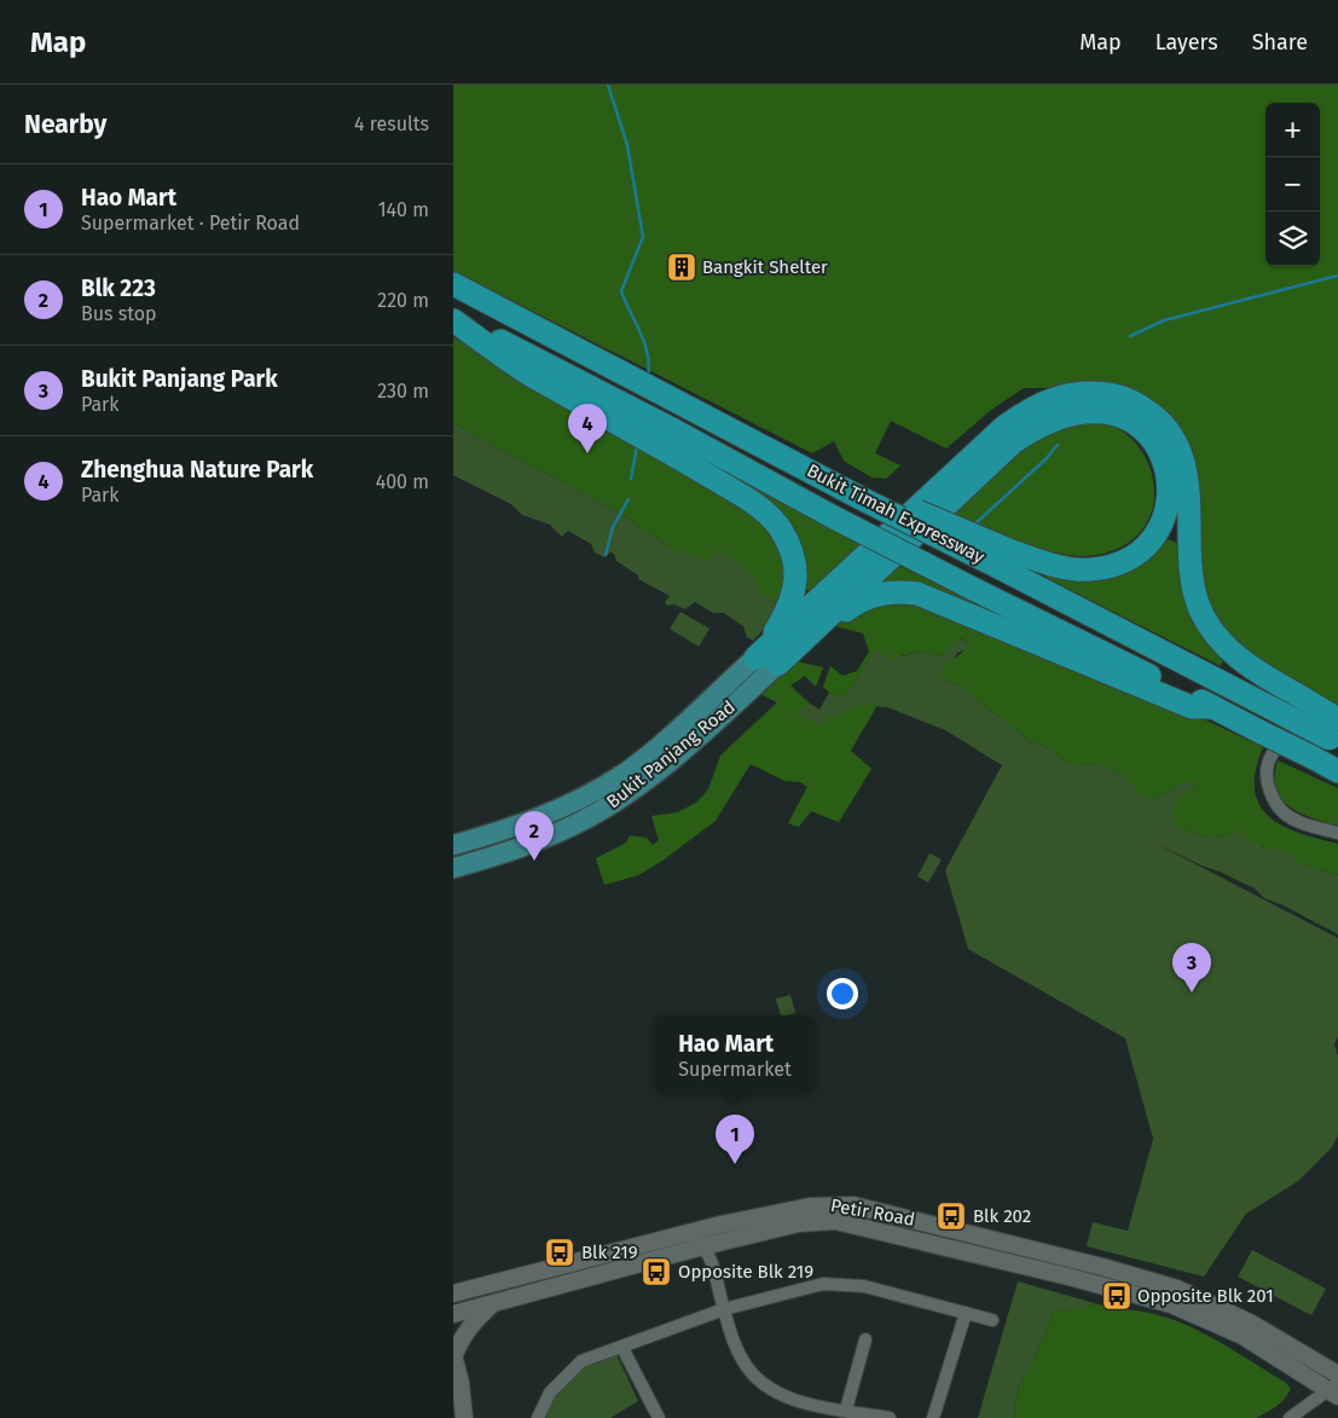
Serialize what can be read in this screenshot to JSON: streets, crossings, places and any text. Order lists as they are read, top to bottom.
{
  "streets": {
    "highway": ["Bukit Timah Expressway"],
    "main road": ["Bukit Panjang Road", "Petir Road"]
  },
  "places": {
    "building": ["Bangkit Shelter"],
    "bus stop": [
      "Blk 202",
      "Blk 219",
      "Opposite Blk 219",
      "Opposite Blk 201"
    ]
  },
  "page": {
    "header": "Map",
    "nav": ["Map", "Layers", "Share"],
    "heading": ["Nearby", "4 results"],
    "map_buttons": ["+", "−"],
    "list": [
      {
        "mark": "1",
        "name": "Hao Mart",
        "note": "Supermarket · Petir Road",
        "value": "140 m"
      },
      {
        "mark": "2",
        "name": "Blk 223",
        "note": "Bus stop",
        "value": "220 m"
      },
      {
        "mark": "3",
        "name": "Bukit Panjang Park",
        "note": "Park",
        "value": "230 m"
      },
      {
        "mark": "4",
        "name": "Zhenghua Nature Park",
        "note": "Park",
        "value": "400 m"
      }
    ],
    "pins": [
      "4",
      "2",
      "3",
      "1"
    ],
    "popup": ["Hao Mart", "Supermarket"]
  }
}
